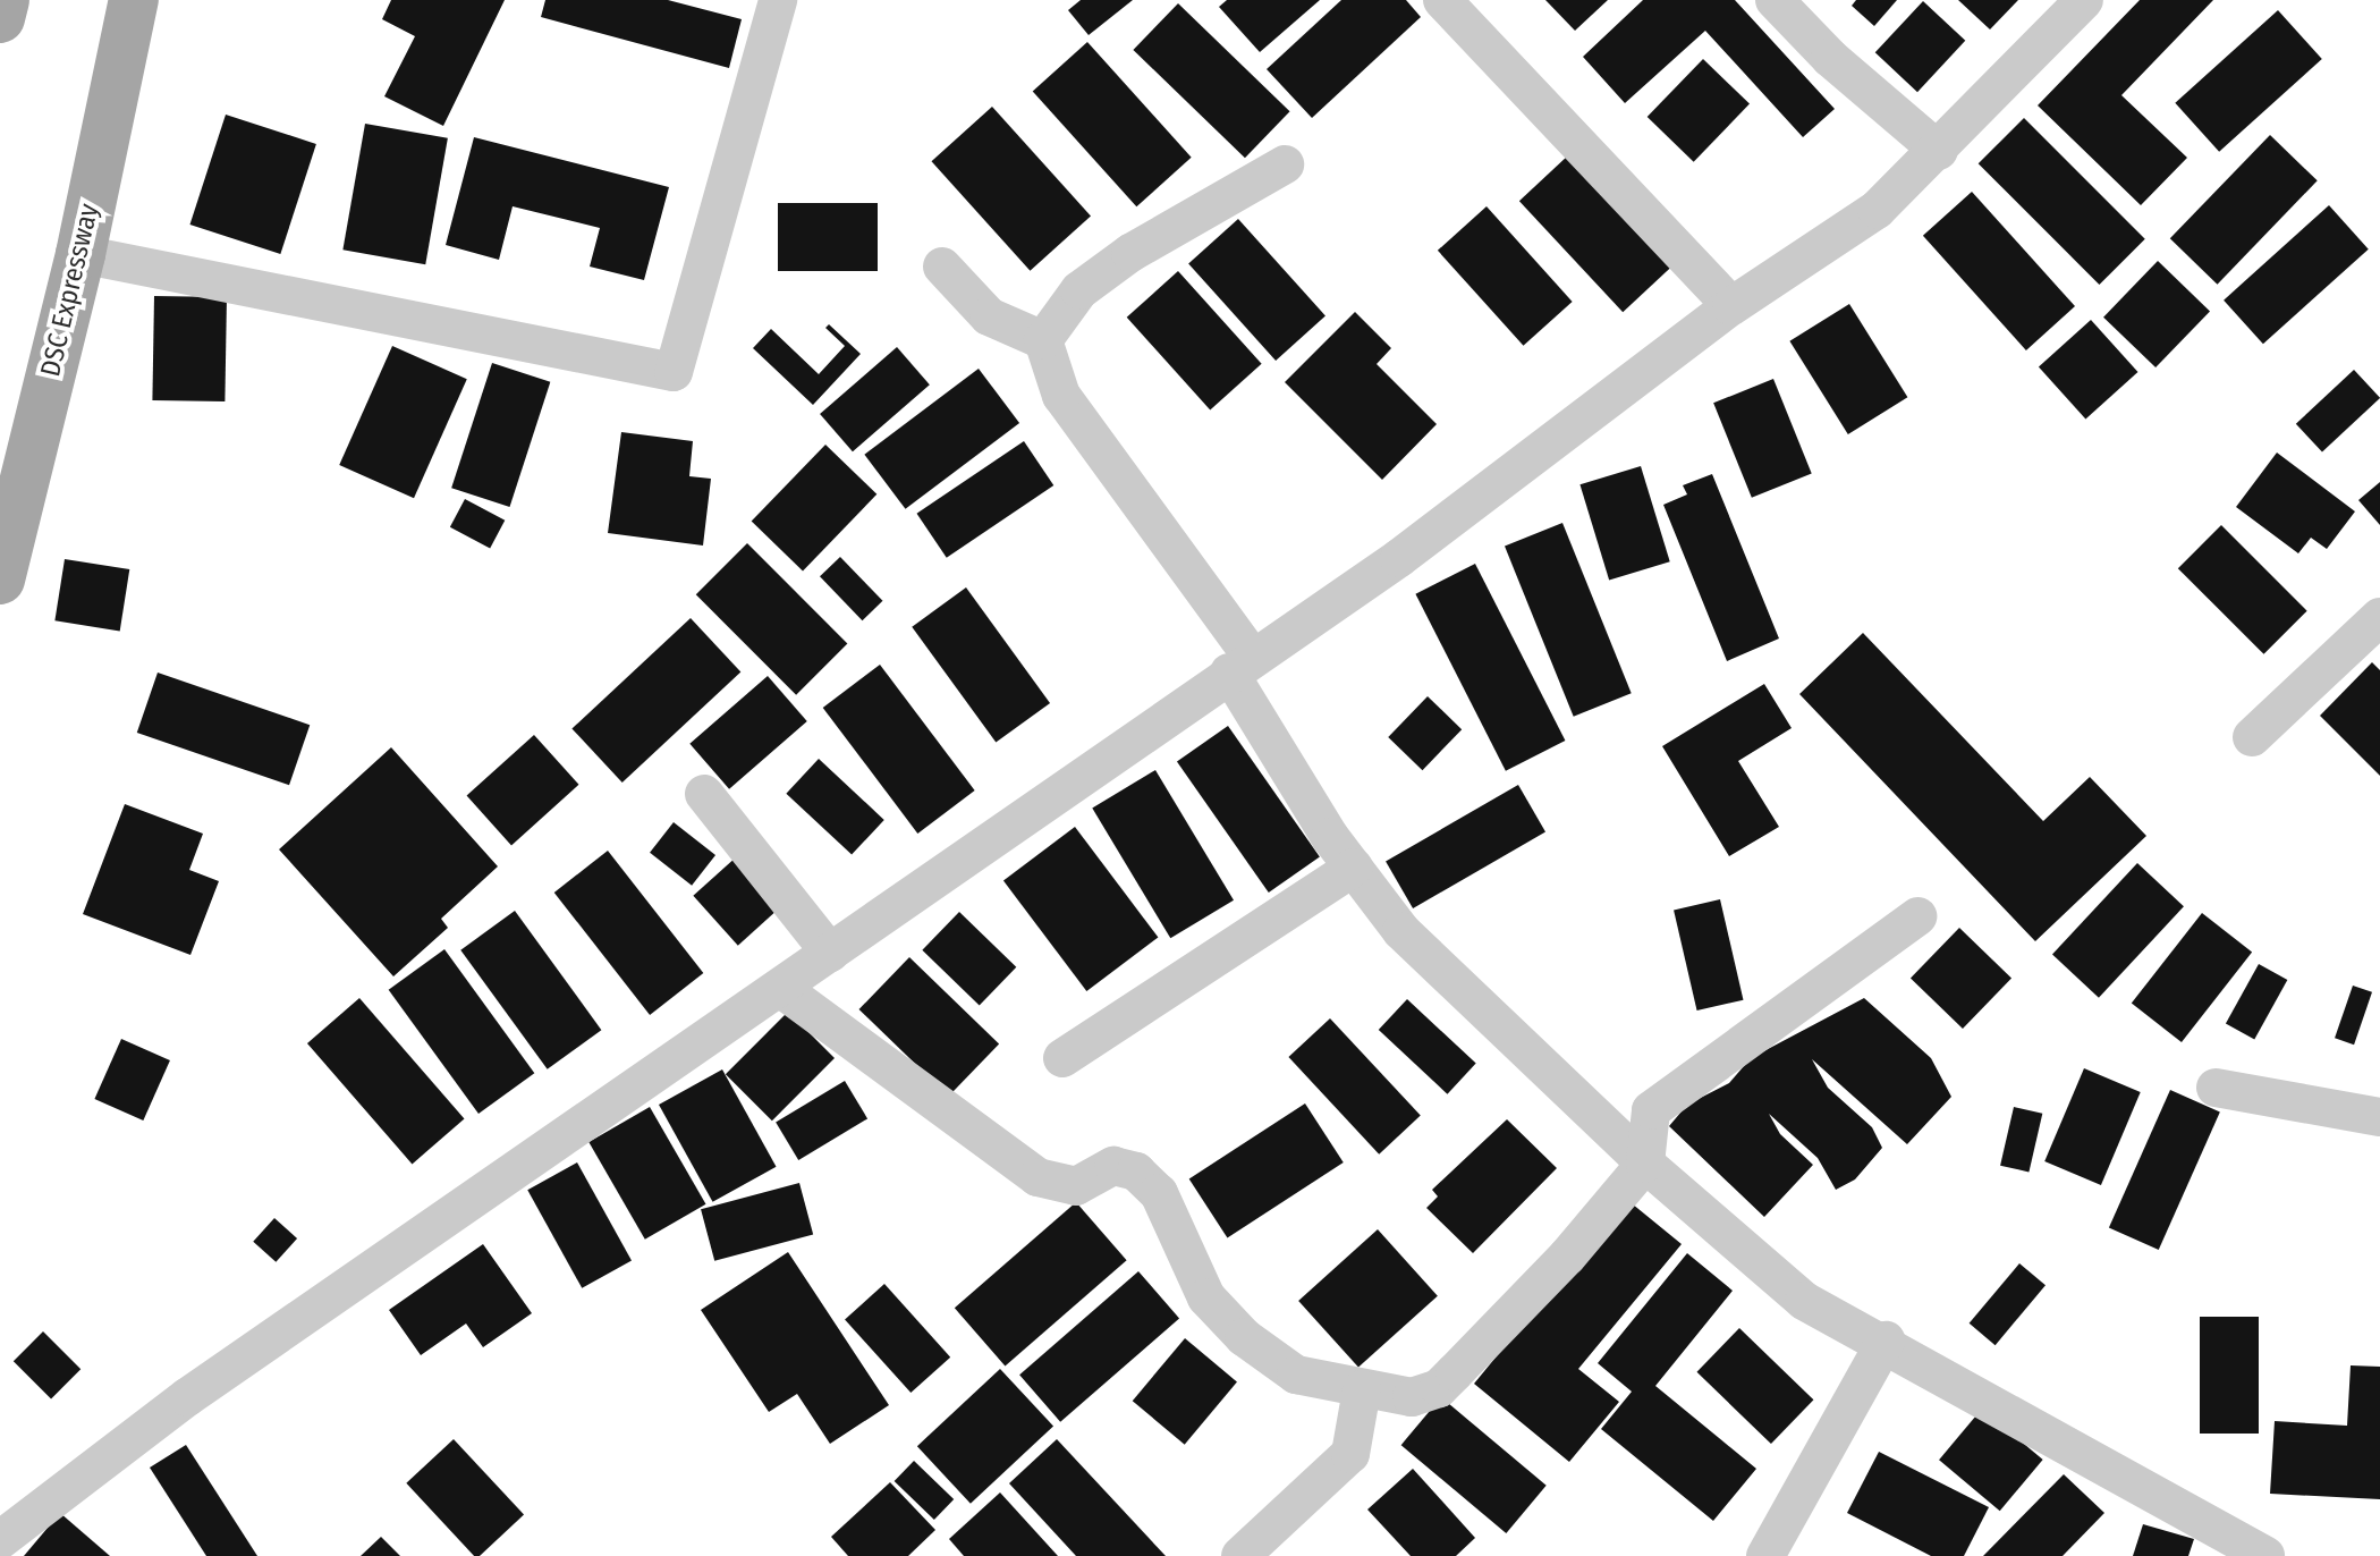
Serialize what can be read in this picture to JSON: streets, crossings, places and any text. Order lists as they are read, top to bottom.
{
  "streets": {
    "main road": ["DSC Expressway"]
  }
}
